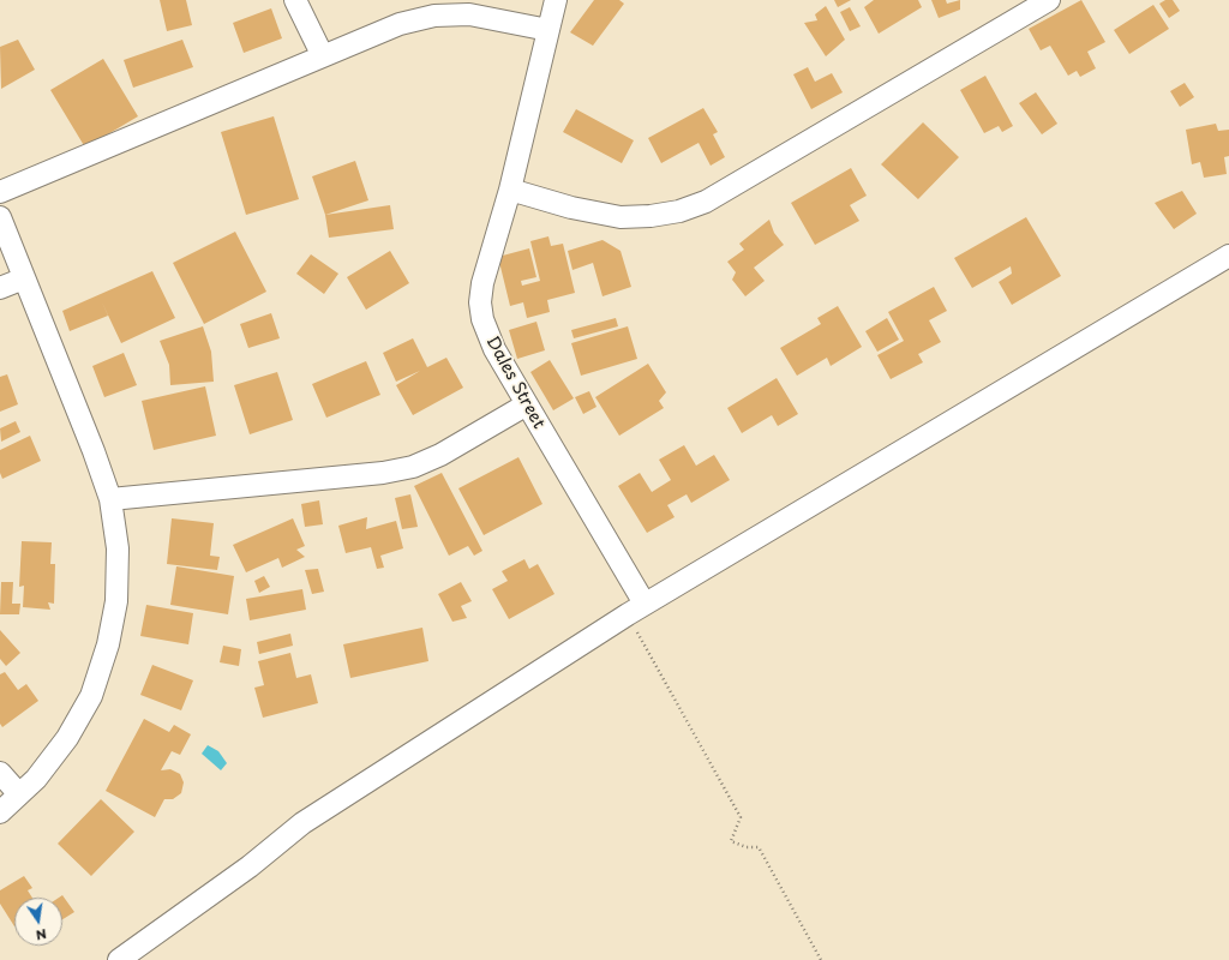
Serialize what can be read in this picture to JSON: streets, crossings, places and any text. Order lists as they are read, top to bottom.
{
  "streets": {
    "street": ["Dales Street"]
  },
  "north": "bottom"
}
